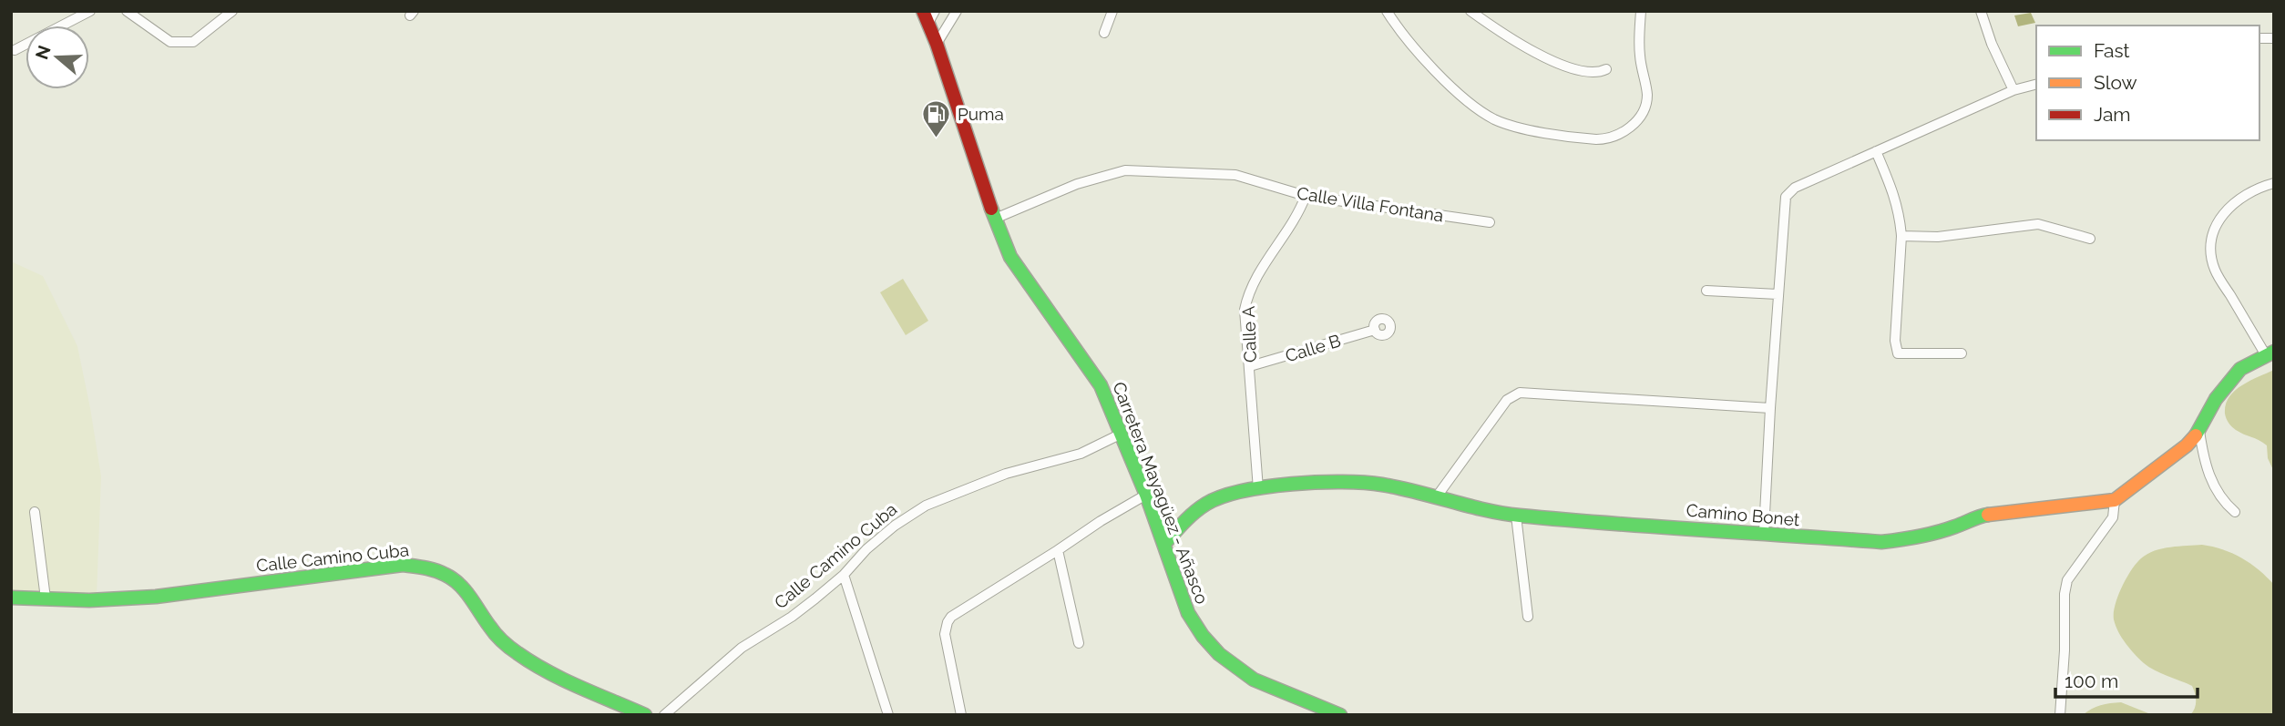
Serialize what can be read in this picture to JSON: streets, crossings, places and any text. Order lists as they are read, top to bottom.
{
  "streets": {
    "street": [
      "Calle Villa Fontana",
      "Calle A",
      "Calle B",
      "Carretera Mayagüez - Añasco",
      "Camino Bonet",
      "Calle Camino Cuba"
    ]
  },
  "crossings": [
    ["Calle Villa Fontana", "Calle A"],
    ["Calle Villa Fontana", "Carretera Mayagüez - Añasco"],
    ["Calle A", "Calle B"],
    ["Calle A", "Camino Bonet"],
    ["Carretera Mayagüez - Añasco", "Camino Bonet"],
    ["Carretera Mayagüez - Añasco", "Calle Camino Cuba"]
  ],
  "places": {
    "fuel station": ["Puma"]
  },
  "legend": ["Fast", "Slow", "Jam"],
  "scale_bar": "100 m",
  "north": "left"
}
